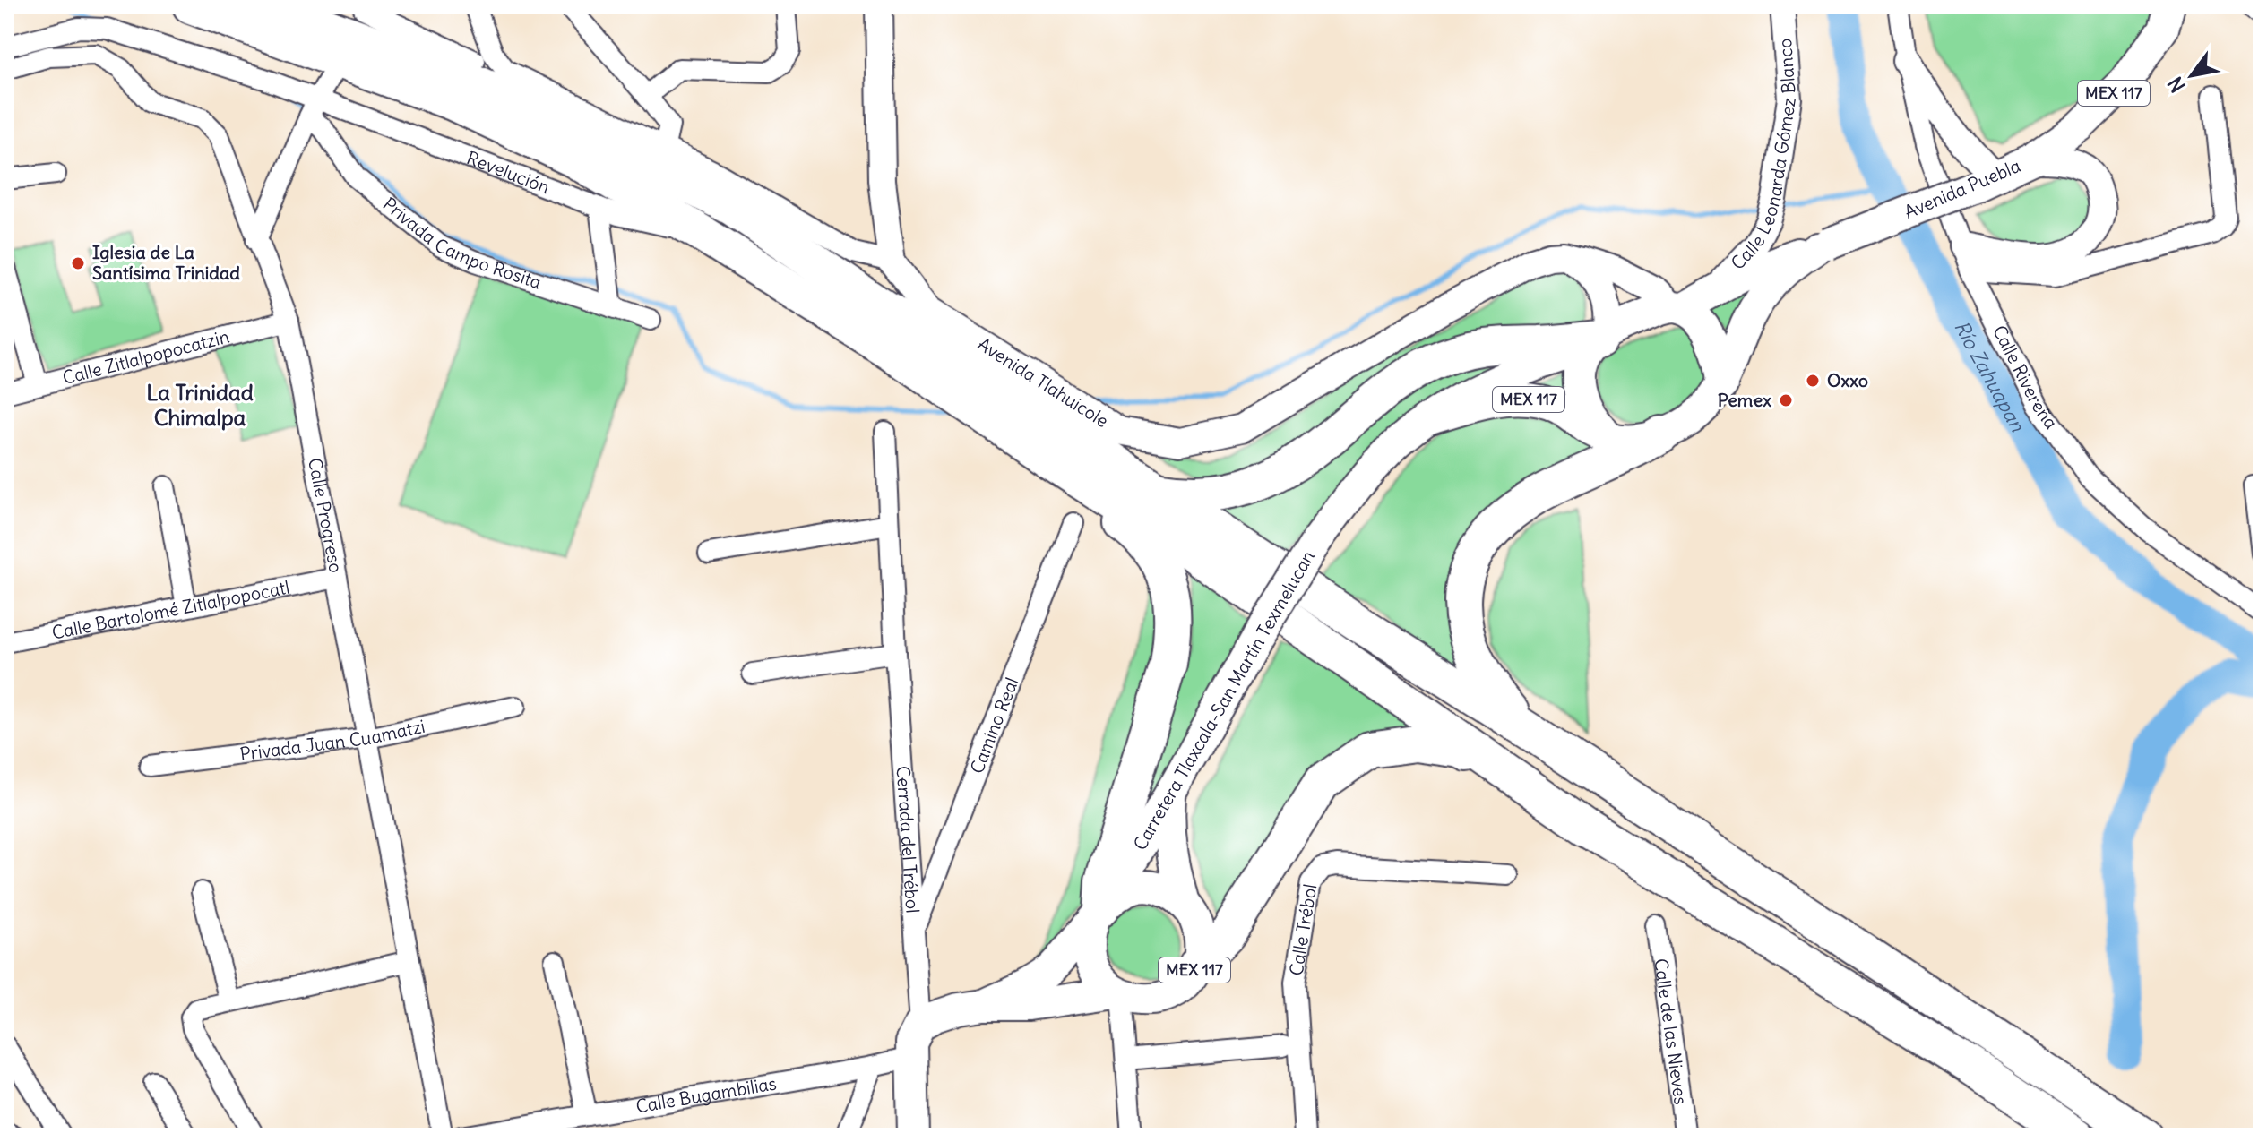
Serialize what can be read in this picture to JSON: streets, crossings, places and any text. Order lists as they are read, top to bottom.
{
  "streets": {
    "main road": [
      "MEX 117",
      "Avenida Puebla",
      "Avenida Tlahuicole",
      "Carretera Tlaxcala-San Martín Texmelucan"
    ],
    "street": [
      "Calle Leonarda Gómez Blanco",
      "Revelución",
      "Privada Campo Rosita",
      "Calle Zitlalpopocatzin",
      "Calle Rivereña",
      "Calle Progreso",
      "Calle Bartolomé Zitlalpopocatl",
      "Camino Real",
      "Privada Juan Cuamatzi",
      "Cerrada del Trébol",
      "Calle Trébol",
      "Calle de las Nieves",
      "Calle Bugambilias"
    ]
  },
  "crossings": [
    ["MEX 117", "Calle Leonarda Gómez Blanco"],
    ["MEX 117", "Avenida Puebla"],
    ["MEX 117", "Avenida Tlahuicole"],
    ["MEX 117", "Carretera Tlaxcala-San Martín Texmelucan"],
    ["MEX 117", "Cerrada del Trébol"],
    ["Revelución", "Privada Campo Rosita"],
    ["Calle Zitlalpopocatzin", "Calle Progreso"],
    ["Calle Progreso", "Calle Bartolomé Zitlalpopocatl"],
    ["Calle Progreso", "Privada Juan Cuamatzi"],
    ["Camino Real", "Cerrada del Trébol"]
  ],
  "districts": ["La Trinidad Chimalpa"],
  "water": ["Río Zahuapan"],
  "places": ["Iglesia de La Santísima Trinidad", "Oxxo", "Pemex"],
  "north": "bottom left"
}
